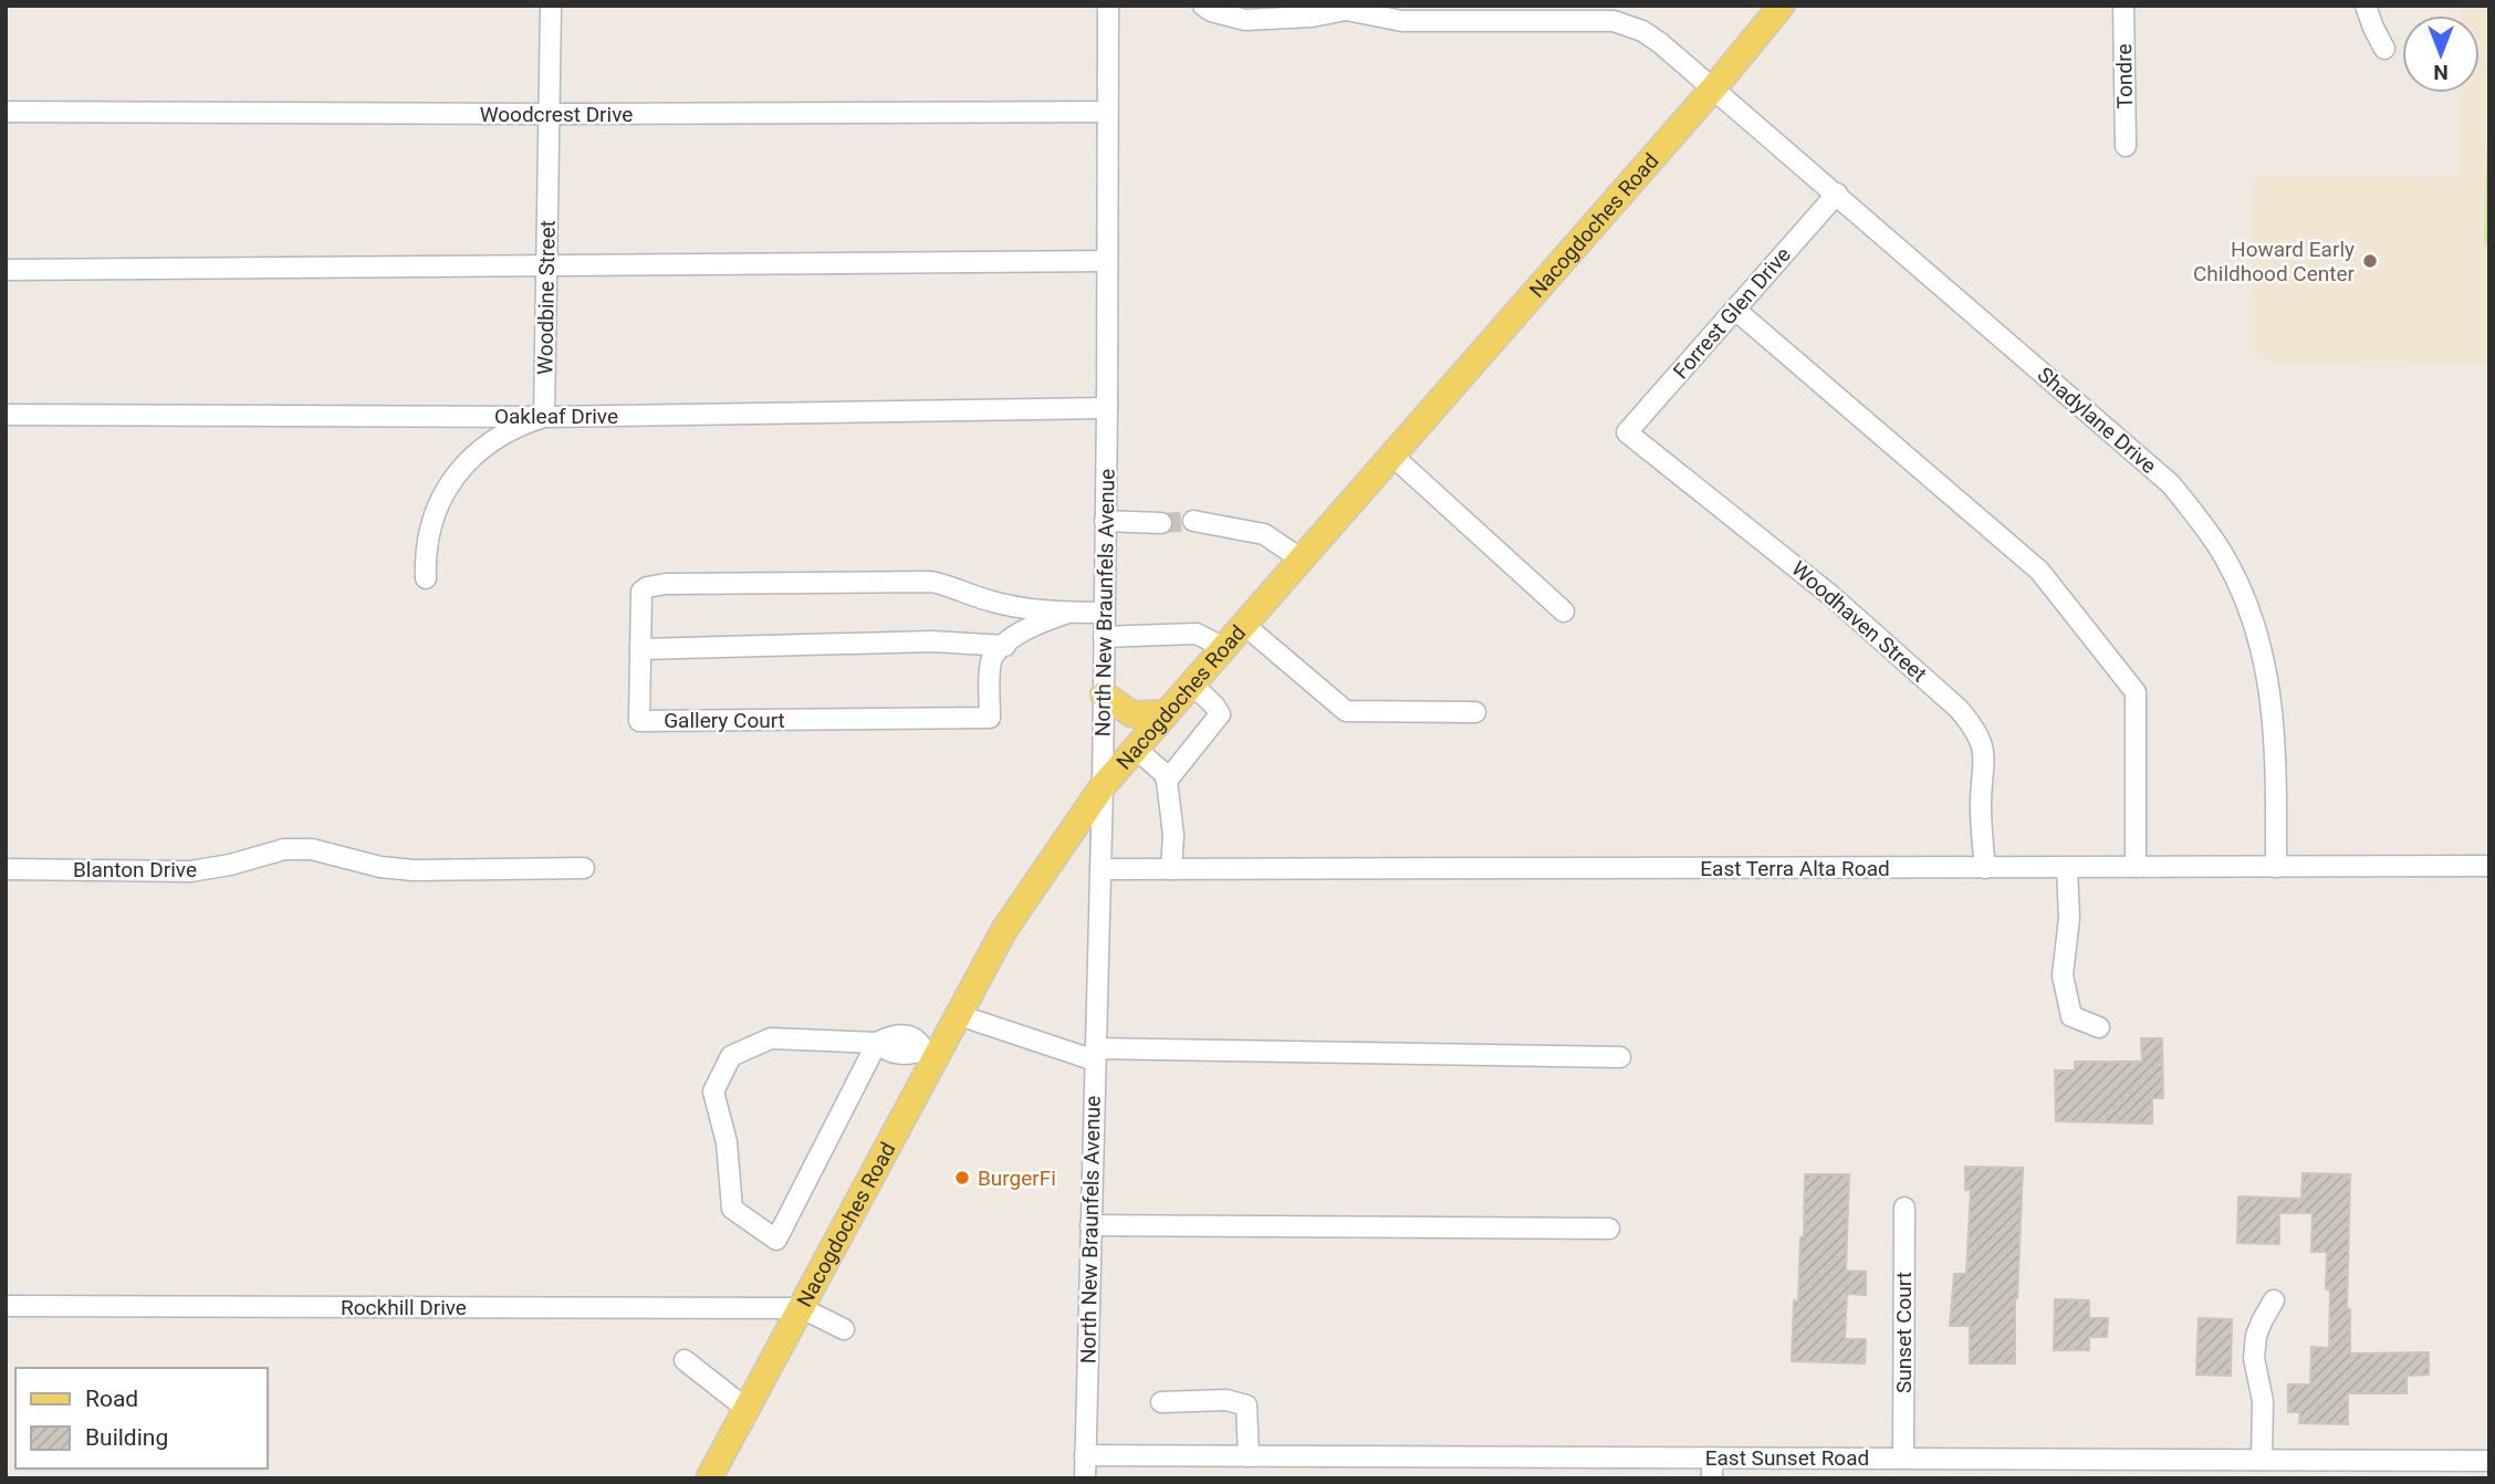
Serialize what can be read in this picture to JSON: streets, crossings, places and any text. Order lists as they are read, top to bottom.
{
  "streets": {
    "main road": ["Nacogdoches Road"],
    "street": [
      "Tondre",
      "Woodcrest Drive",
      "Woodbine Street",
      "Forrest Glen Drive",
      "Oakleaf Drive",
      "Shadylane Drive",
      "North New Braunfels Avenue",
      "Woodhaven Street",
      "Gallery Court",
      "East Terra Alta Road",
      "Blanton Drive",
      "Rockhill Drive",
      "Sunset Court",
      "East Sunset Road"
    ]
  },
  "crossings": [
    ["Woodcrest Drive", "Woodbine Street"],
    ["Woodcrest Drive", "North New Braunfels Avenue"],
    ["Nacogdoches Road", "Shadylane Drive"],
    ["Nacogdoches Road", "North New Braunfels Avenue"],
    ["Nacogdoches Road", "Rockhill Drive"],
    ["Woodbine Street", "Oakleaf Drive"],
    ["Forrest Glen Drive", "Shadylane Drive"],
    ["Forrest Glen Drive", "Woodhaven Street"],
    ["Oakleaf Drive", "North New Braunfels Avenue"],
    ["Shadylane Drive", "East Terra Alta Road"],
    ["North New Braunfels Avenue", "Gallery Court"],
    ["North New Braunfels Avenue", "East Terra Alta Road"],
    ["North New Braunfels Avenue", "East Sunset Road"],
    ["Woodhaven Street", "East Terra Alta Road"],
    ["Sunset Court", "East Sunset Road"]
  ],
  "places": ["Howard Early Childhood Center", "BurgerFi"],
  "legend": ["Road", "Building"],
  "north": "bottom"
}
